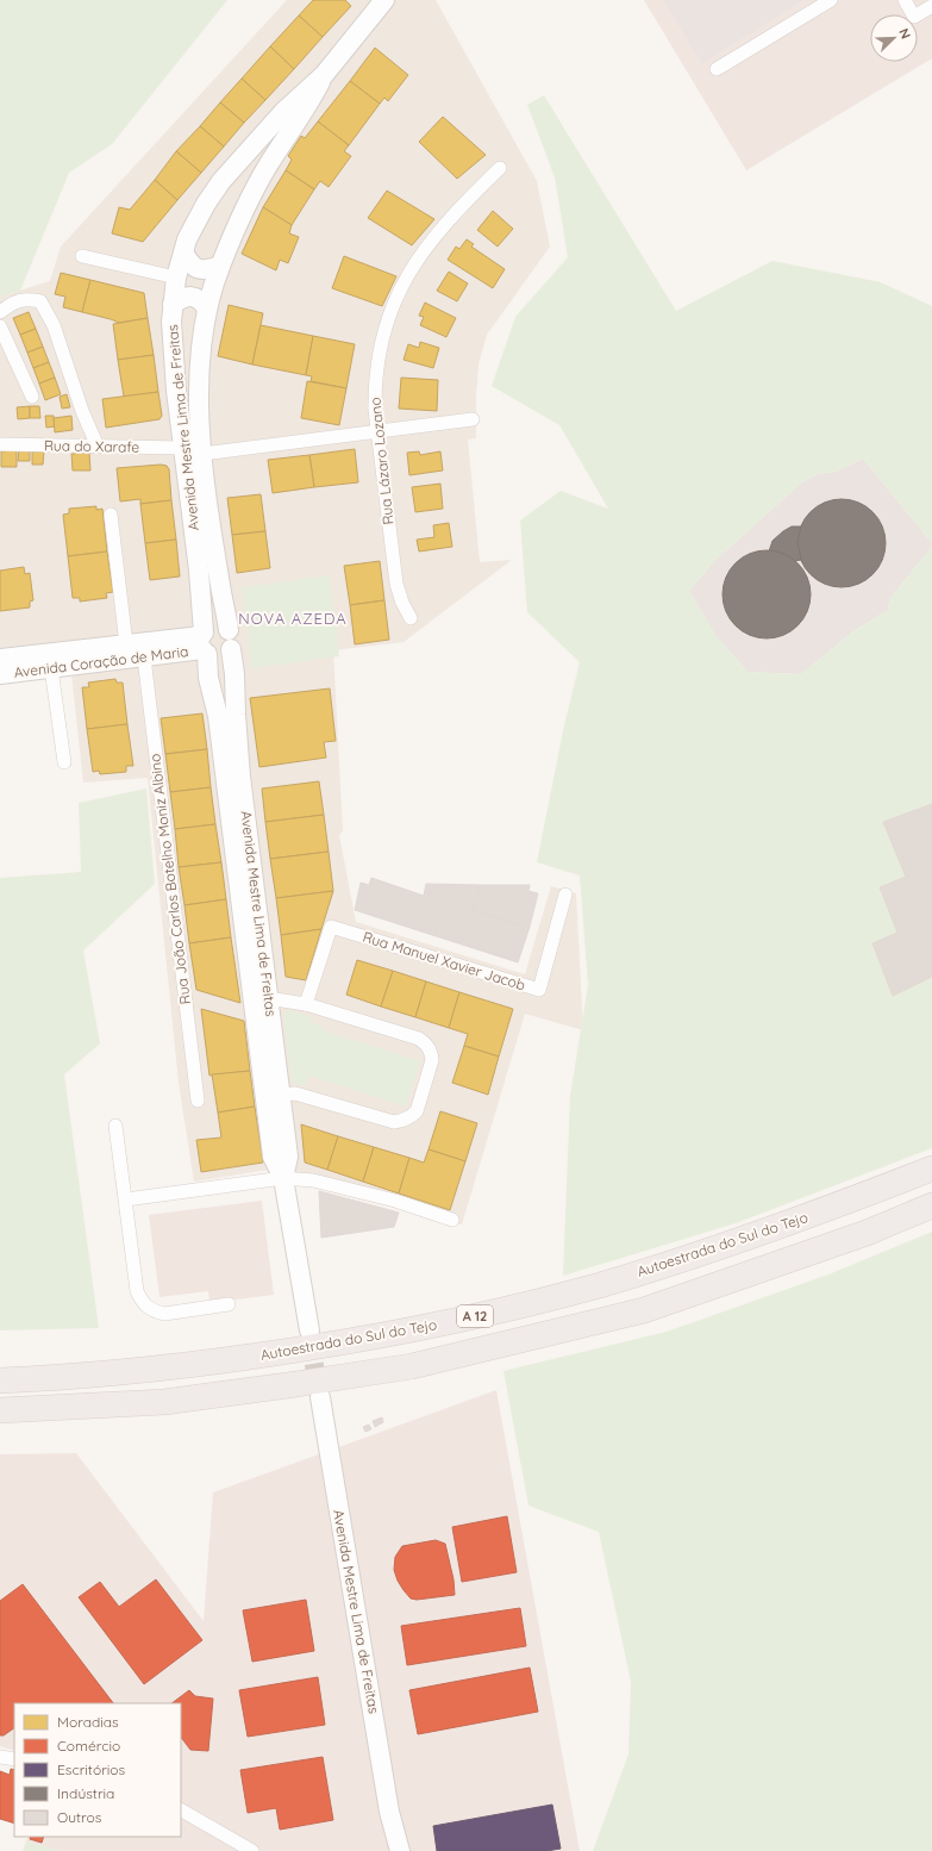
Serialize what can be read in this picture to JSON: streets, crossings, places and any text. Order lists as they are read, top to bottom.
{
  "streets": {
    "highway": ["Autoestrada do Sul do Tejo", "A 12"],
    "main road": ["Avenida Mestre Lima de Freitas", "Avenida Coração de Maria"],
    "street": [
      "Rua do Xarafe",
      "Rua Lázaro Lozano",
      "Rua João Carlos Botelho Moniz Albino",
      "Rua Manuel Xavier Jacob"
    ]
  },
  "crossings": [
    ["Avenida Mestre Lima de Freitas", "Rua do Xarafe"],
    ["Avenida Mestre Lima de Freitas", "Avenida Coração de Maria"],
    ["Avenida Coração de Maria", "Rua João Carlos Botelho Moniz Albino"]
  ],
  "districts": ["NOVA AZEDA"],
  "legend": [
    "Moradias",
    "Comércio",
    "Escritórios",
    "Indústria",
    "Outros"
  ],
  "north": "top right"
}
